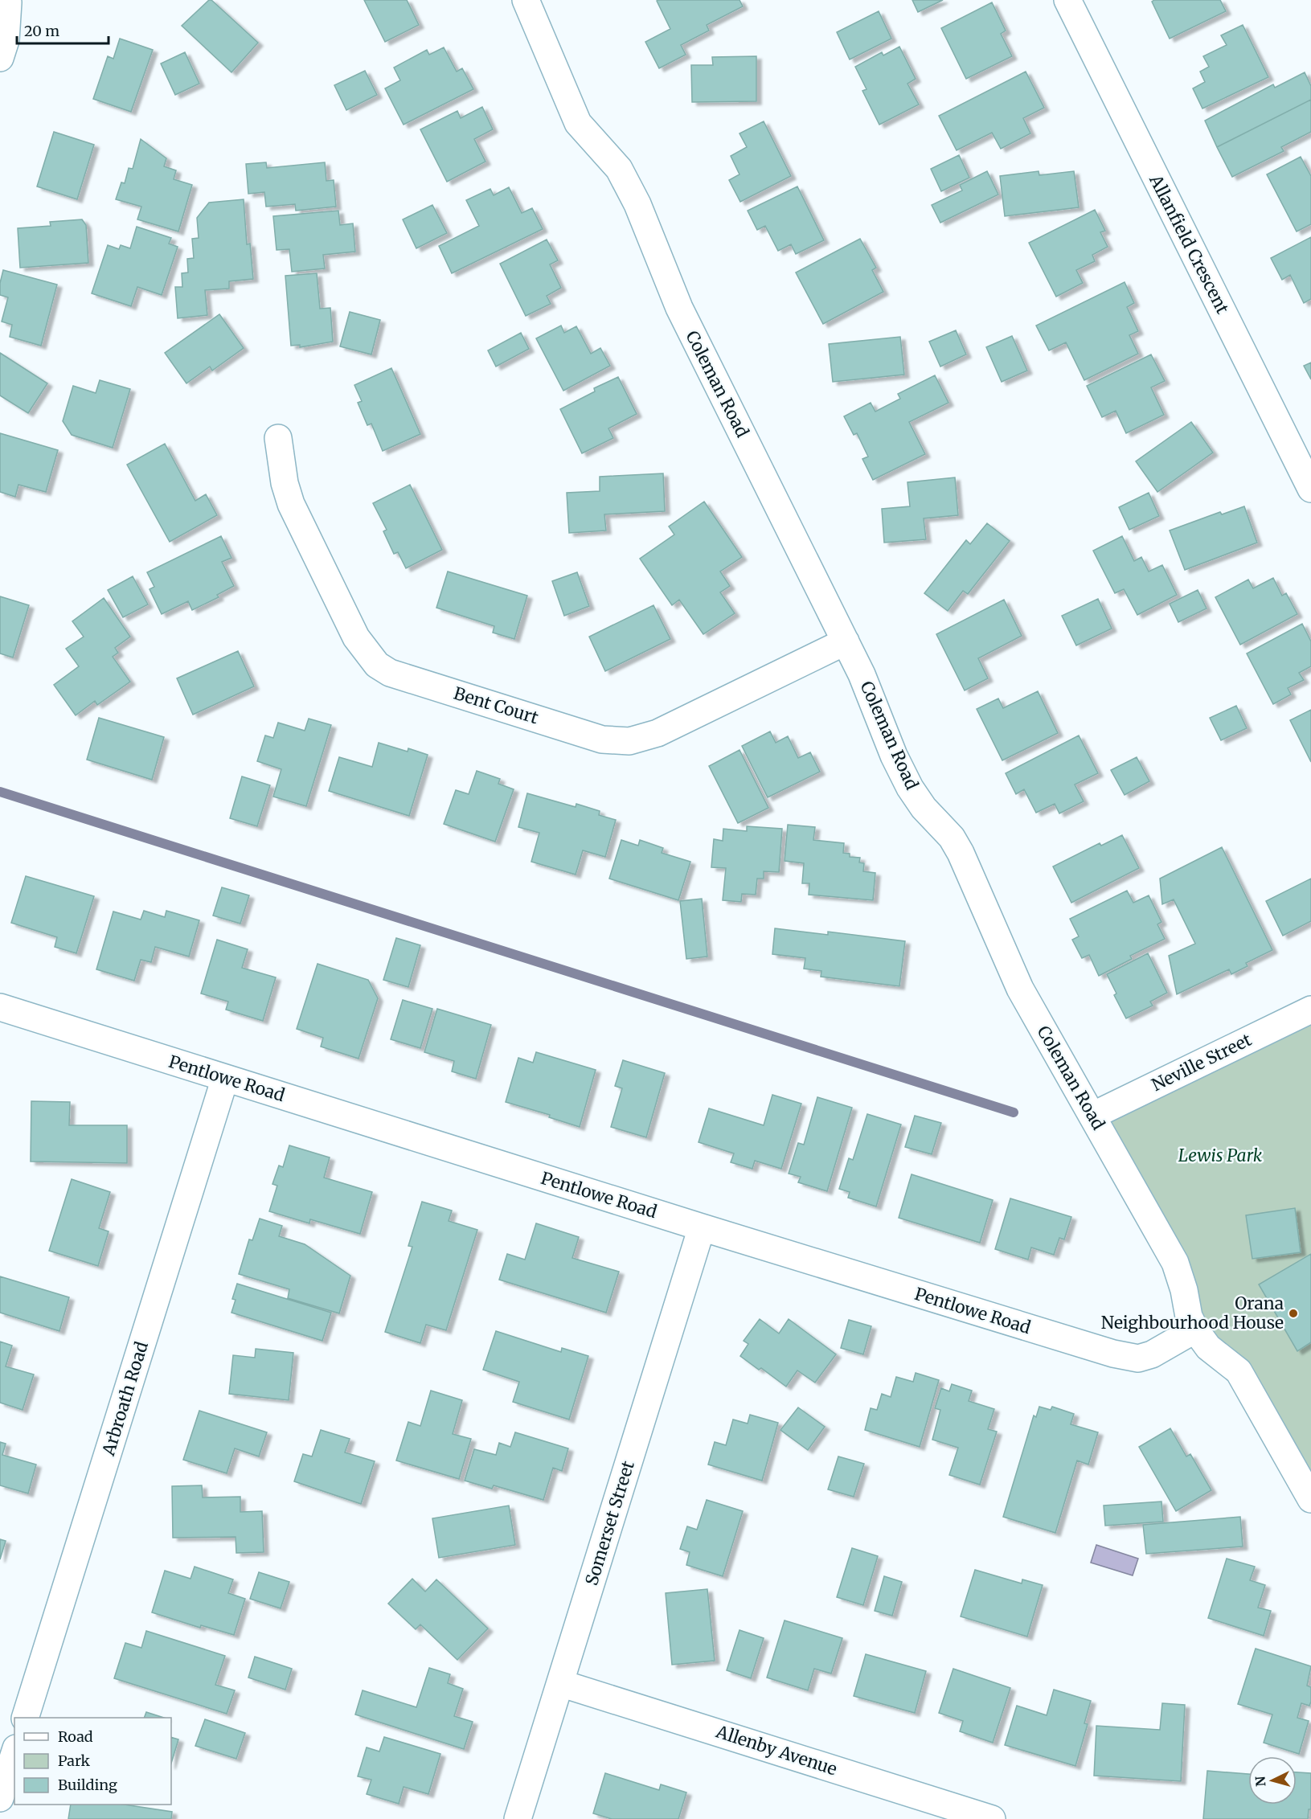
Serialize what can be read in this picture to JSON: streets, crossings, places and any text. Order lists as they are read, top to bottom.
{
  "streets": {
    "street": [
      "Allanfield Crescent",
      "Coleman Road",
      "Bent Court",
      "Neville Street",
      "Pentlowe Road",
      "Arbroath Road",
      "Somerset Street",
      "Allenby Avenue"
    ]
  },
  "crossings": [
    ["Coleman Road", "Bent Court"],
    ["Coleman Road", "Neville Street"],
    ["Coleman Road", "Pentlowe Road"],
    ["Pentlowe Road", "Arbroath Road"],
    ["Pentlowe Road", "Somerset Street"],
    ["Somerset Street", "Allenby Avenue"]
  ],
  "parks": ["Lewis Park"],
  "places": ["Orana Neighbourhood House"],
  "legend": ["Road", "Park", "Building"],
  "scale_bar": "20 m",
  "north": "left"
}
